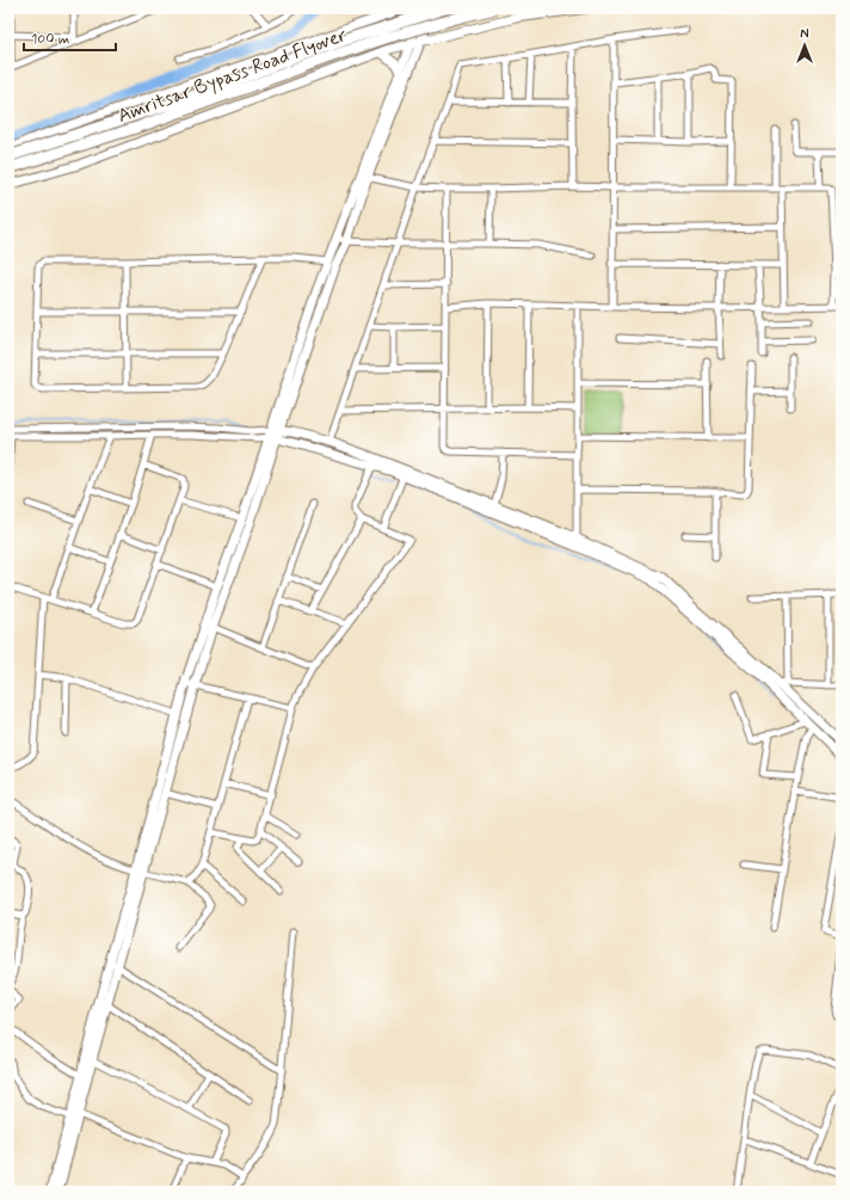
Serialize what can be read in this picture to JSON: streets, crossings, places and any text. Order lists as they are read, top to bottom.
{
  "streets": {
    "highway": ["Amritsar Bypass Road Flyover"]
  },
  "scale_bar": "100 m",
  "north": "top"
}
